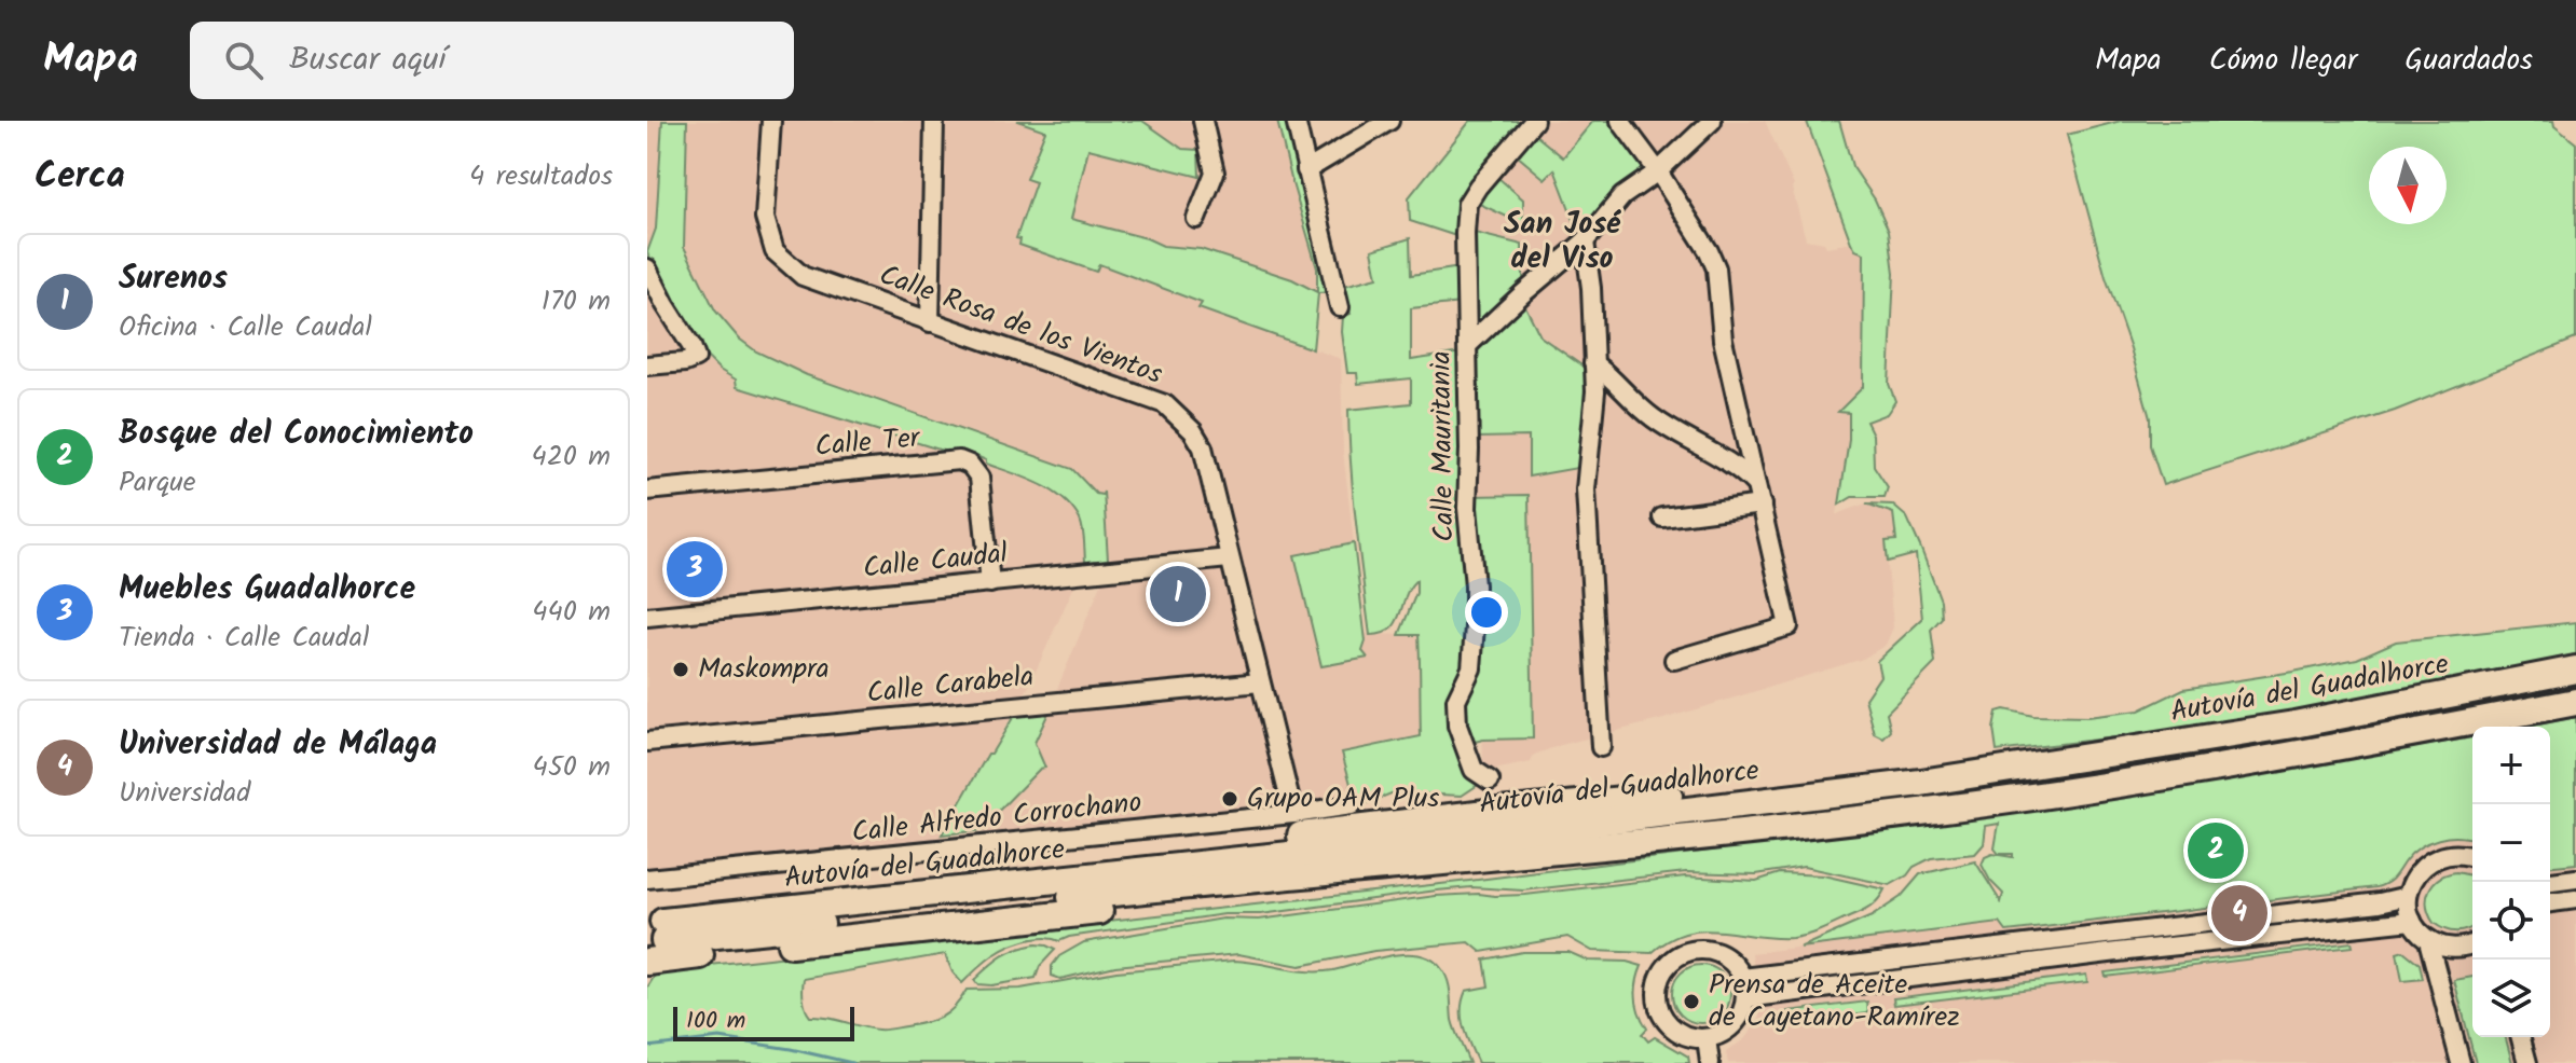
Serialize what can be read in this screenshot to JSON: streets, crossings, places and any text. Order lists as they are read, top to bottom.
{
  "streets": {
    "highway": ["Autovía del Guadalhorce"],
    "street": [
      "Calle Rosa de los Vientos",
      "Calle Ter",
      "Calle Mauritania",
      "Calle Caudal",
      "Calle Carabela",
      "Calle Alfredo Corrochano"
    ]
  },
  "crossings": [
    ["Calle Rosa de los Vientos", "Calle Caudal"],
    ["Calle Rosa de los Vientos", "Calle Carabela"],
    ["Calle Rosa de los Vientos", "Calle Alfredo Corrochano"],
    ["Calle Ter", "Calle Caudal"]
  ],
  "districts": ["San José del Viso"],
  "places": ["Maskompra", "Grupo OAM Plus", "Prensa de Aceite de Cayetano-Ramírez"],
  "scale_bar": "100 m",
  "north": "bottom",
  "page": {
    "header": "Mapa",
    "search": "Buscar aquí",
    "nav": ["Mapa", "Cómo llegar", "Guardados"],
    "heading": ["Cerca", "4 resultados"],
    "list": [
      {
        "mark": "1",
        "name": "Surenos",
        "note": "Oficina · Calle Caudal",
        "value": "170 m"
      },
      {
        "mark": "2",
        "name": "Bosque del Conocimiento",
        "note": "Parque",
        "value": "420 m"
      },
      {
        "mark": "3",
        "name": "Muebles Guadalhorce",
        "note": "Tienda · Calle Caudal",
        "value": "440 m"
      },
      {
        "mark": "4",
        "name": "Universidad de Málaga",
        "note": "Universidad",
        "value": "450 m"
      }
    ],
    "pins": [
      "3",
      "1",
      "2",
      "4"
    ],
    "map_buttons": ["+", "−"],
    "scale": "100 m"
  }
}
